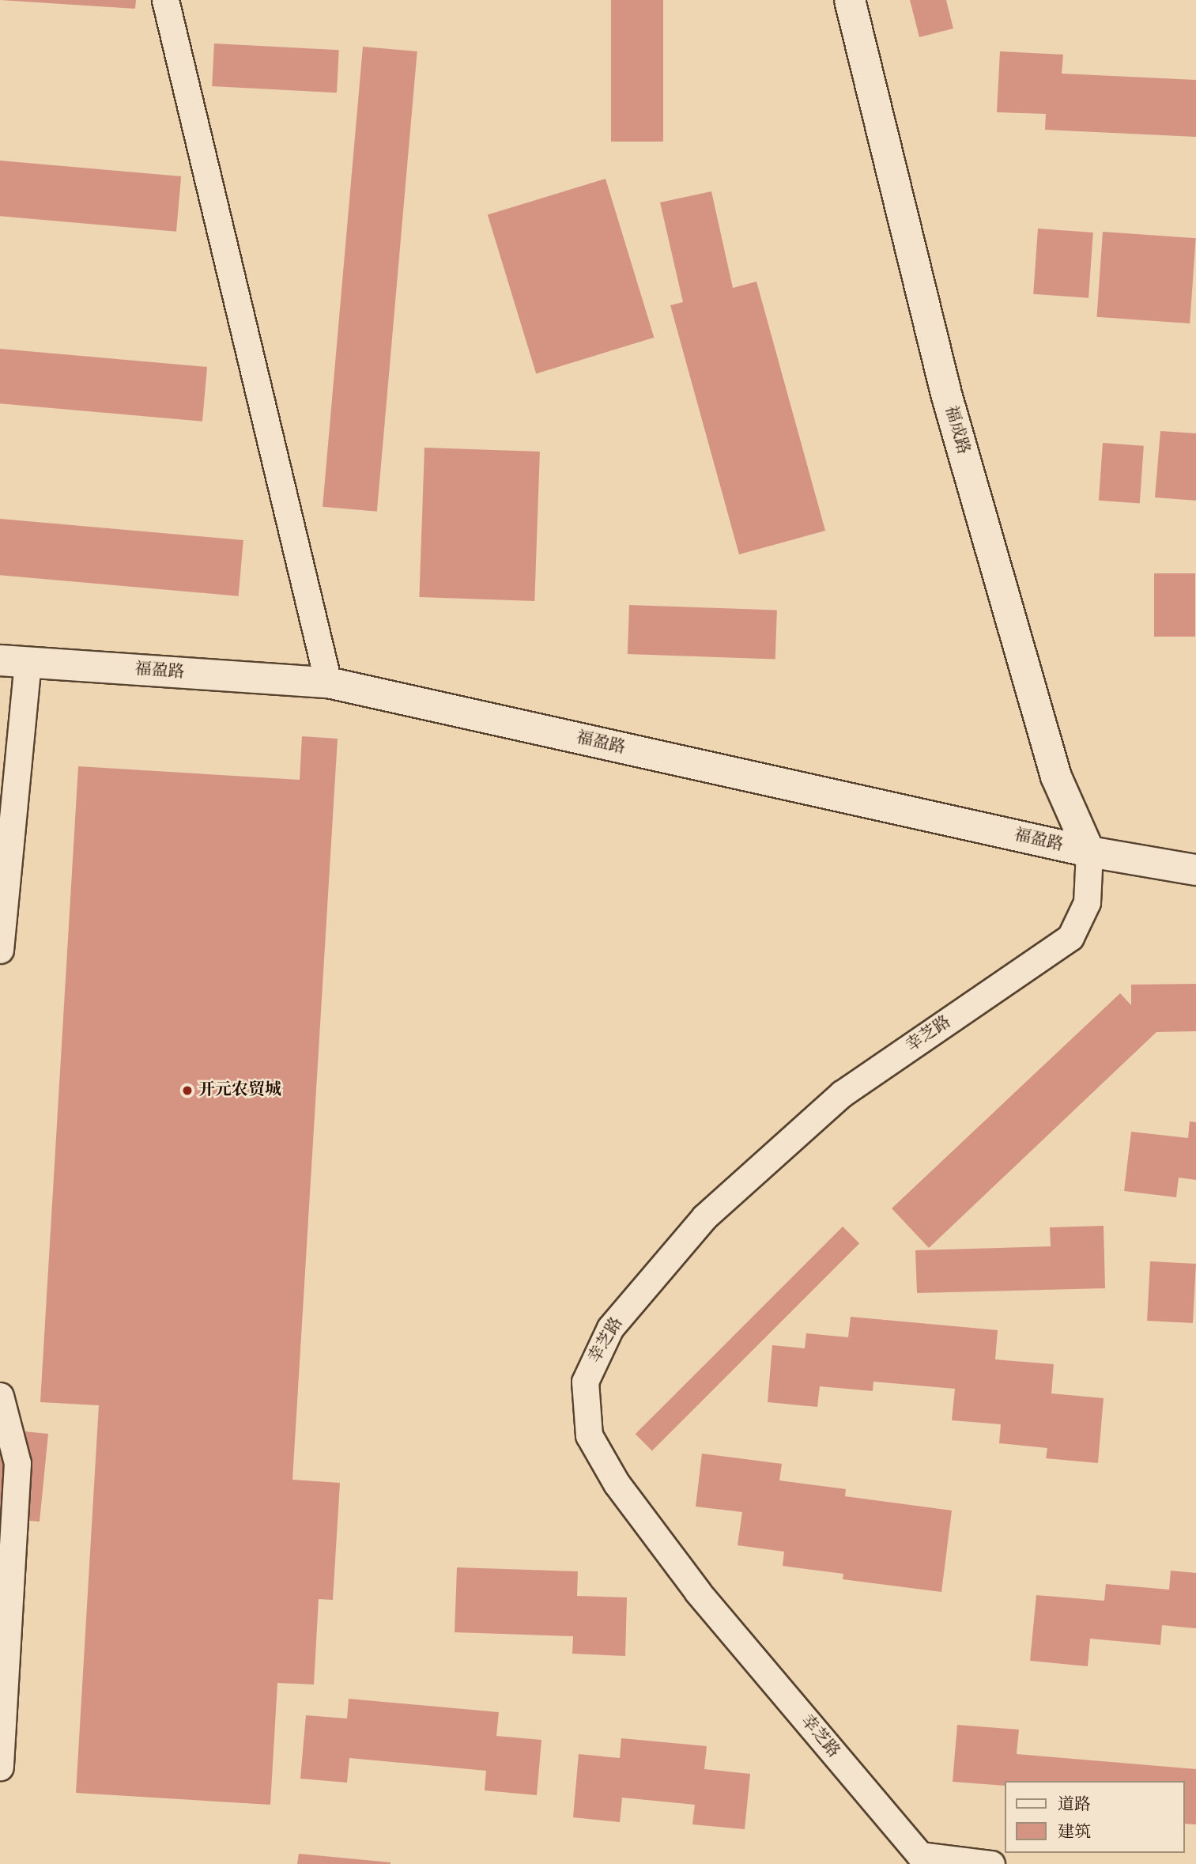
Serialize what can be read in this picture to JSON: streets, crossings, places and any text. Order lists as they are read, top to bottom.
{
  "streets": {
    "street": ["福成路", "福盈路", "幸芝路"]
  },
  "crossings": [
    ["福成路", "福盈路"],
    ["福成路", "幸芝路"],
    ["福盈路", "幸芝路"]
  ],
  "places": ["开元农贸城"],
  "legend": ["道路", "建筑"]
}
